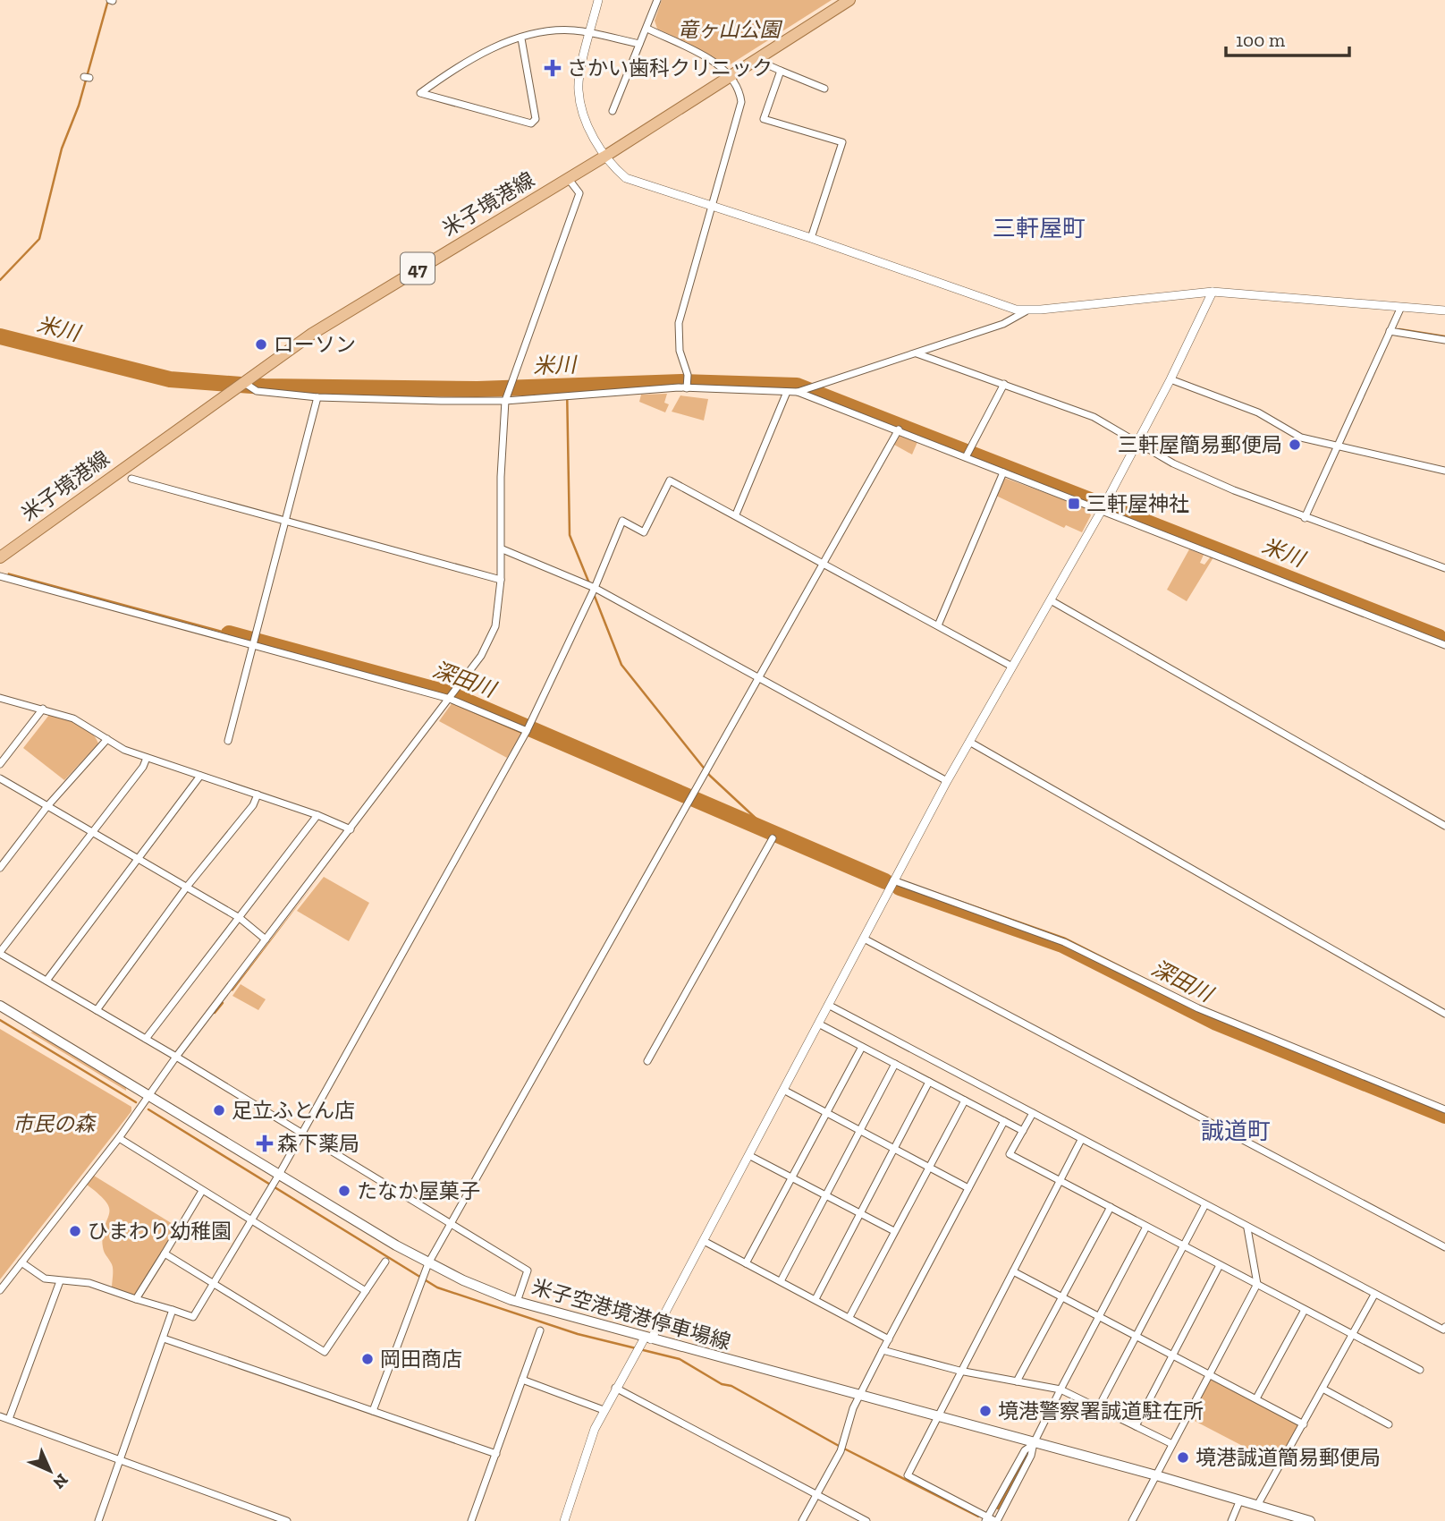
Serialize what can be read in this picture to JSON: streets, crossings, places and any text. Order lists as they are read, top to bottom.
{
  "streets": {
    "main road": ["米子境港線", "47", "米子空港境港停車場線"]
  },
  "districts": ["三軒屋町", "誠道町"],
  "water": ["米川", "深田川"],
  "parks": ["竜ヶ山公園", "市民の森"],
  "places": {
    "health": ["さかい歯科クリニック", "森下薬局"],
    "other": [
      "ローソン",
      "三軒屋簡易郵便局",
      "足立ふとん店",
      "たなか屋菓子",
      "ひまわり幼稚園",
      "岡田商店",
      "境港警察署誠道駐在所",
      "境港誠道簡易郵便局"
    ],
    "transit": ["三軒屋神社"]
  },
  "scale_bar": "100 m",
  "north": "bottom right"
}
